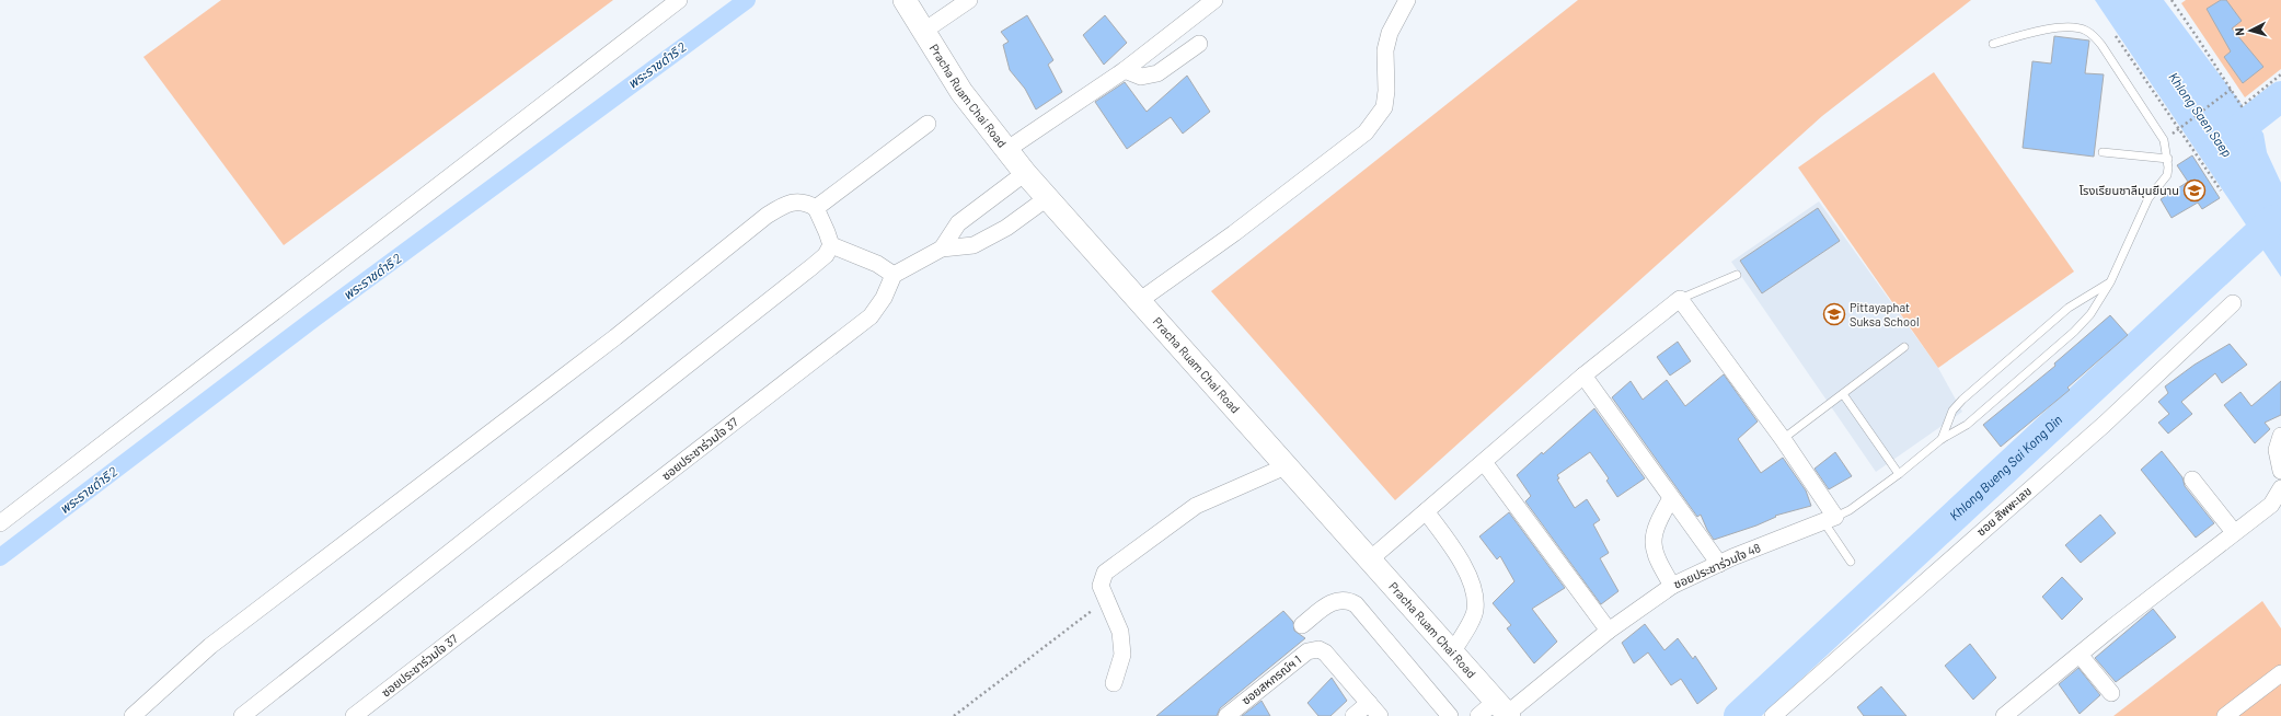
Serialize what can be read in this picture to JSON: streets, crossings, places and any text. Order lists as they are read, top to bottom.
{
  "streets": {
    "main road": ["Pracha Ruam Chai Road"],
    "street": [
      "ซอยประชาร่วมใจ 37",
      "ซอย สัพพะเลข",
      "ซอยประชาร่วมใจ 48",
      "ซอยสหกรณ์ฯ 1"
    ]
  },
  "crossings": [
    ["Pracha Ruam Chai Road", "ซอยประชาร่วมใจ 48"]
  ],
  "water": ["พระราชดำริ 2", "Khlong Saen Saep", "Khlong Bueng Sai Kong Din"],
  "places": {
    "school or university": ["โรงเรียนซาลีมุนยีนาน", "Pittayaphat Suksa School"]
  },
  "north": "left"
}
